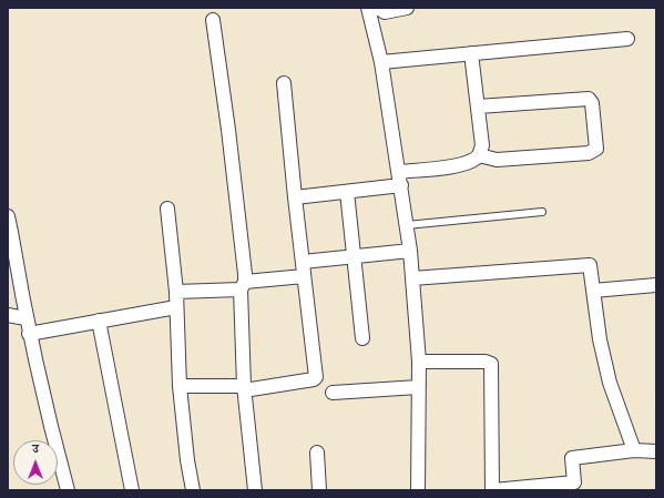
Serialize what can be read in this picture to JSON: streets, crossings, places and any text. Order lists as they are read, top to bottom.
{
  "north": "top"
}
